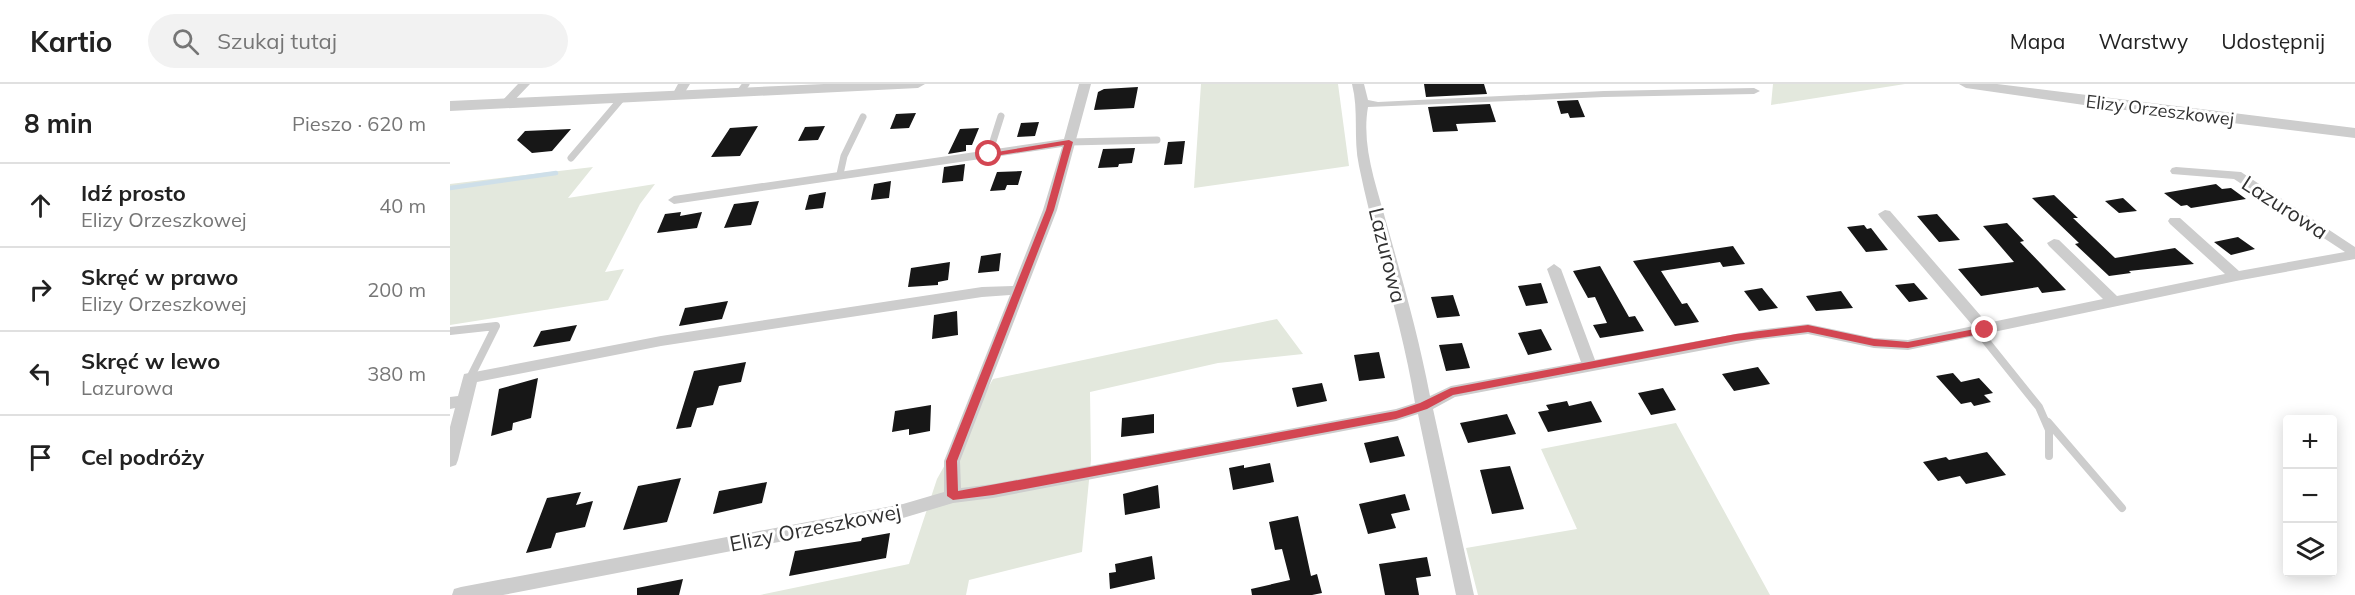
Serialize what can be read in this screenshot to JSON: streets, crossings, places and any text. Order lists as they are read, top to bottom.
{
  "streets": {
    "street": ["Elizy Orzeszkowej", "Lazurowa"]
  },
  "crossings": [
    ["Elizy Orzeszkowej", "Lazurowa"]
  ],
  "page": {
    "header": "Kartio",
    "search": "Szukaj tutaj",
    "nav": ["Mapa", "Warstwy", "Udostępnij"],
    "heading": ["8 min", "Pieszo · 620 m"],
    "list": [
      ["Idź prosto", "Elizy Orzeszkowej", "40 m"],
      ["Skręć w prawo", "Elizy Orzeszkowej", "200 m"],
      ["Skręć w lewo", "Lazurowa", "380 m"],
      "Cel podróży"
    ],
    "map_buttons": ["+", "−"]
  }
}
